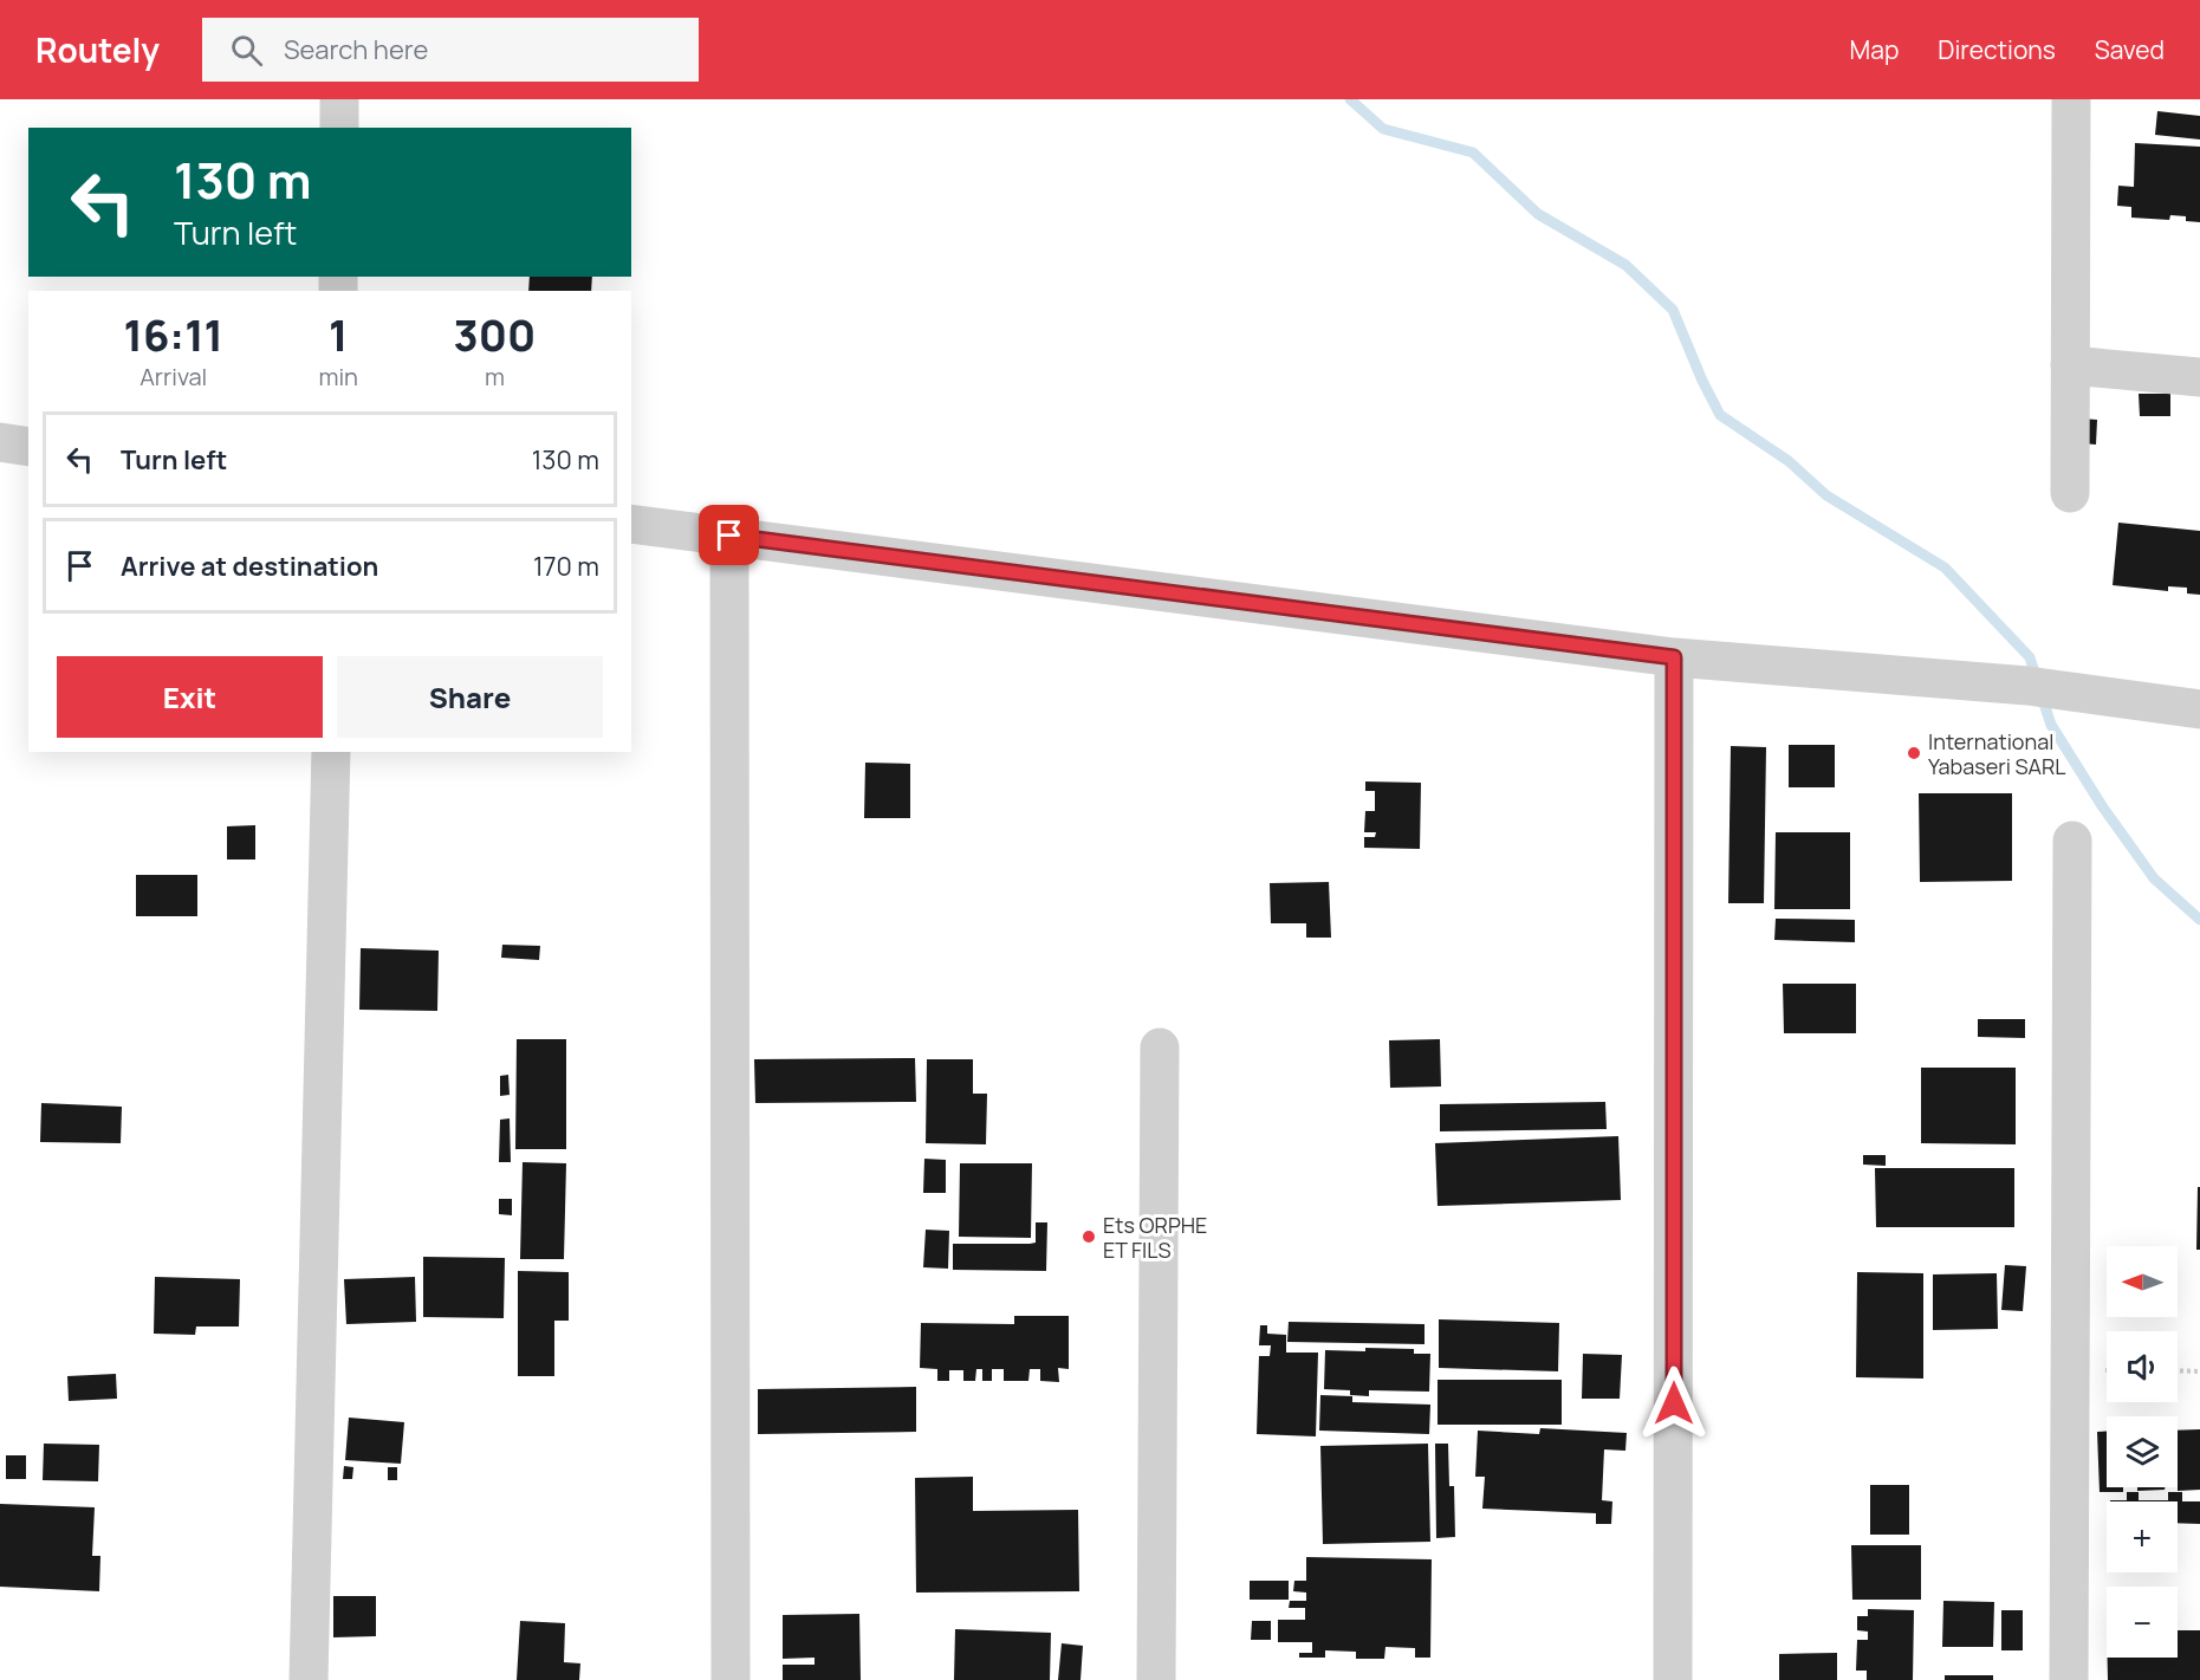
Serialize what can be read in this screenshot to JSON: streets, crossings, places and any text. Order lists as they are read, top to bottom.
{
  "places": ["International Yabaseri SARL", "Ets ORPHE ET FILS"],
  "north": "left",
  "page": {
    "header": "Routely",
    "search": "Search here",
    "nav": ["Map", "Directions", "Saved"],
    "turn": ["130 m", "Turn left"],
    "eta": [
      "16:11",
      "Arrival",
      "1",
      "min",
      "300",
      "m"
    ],
    "list": [
      {
        "name": "Turn left",
        "value": "130 m"
      },
      {
        "name": "Arrive at destination",
        "value": "170 m"
      }
    ],
    "buttons": ["Exit", "Share"],
    "map_buttons": ["+", "−"]
  }
}
